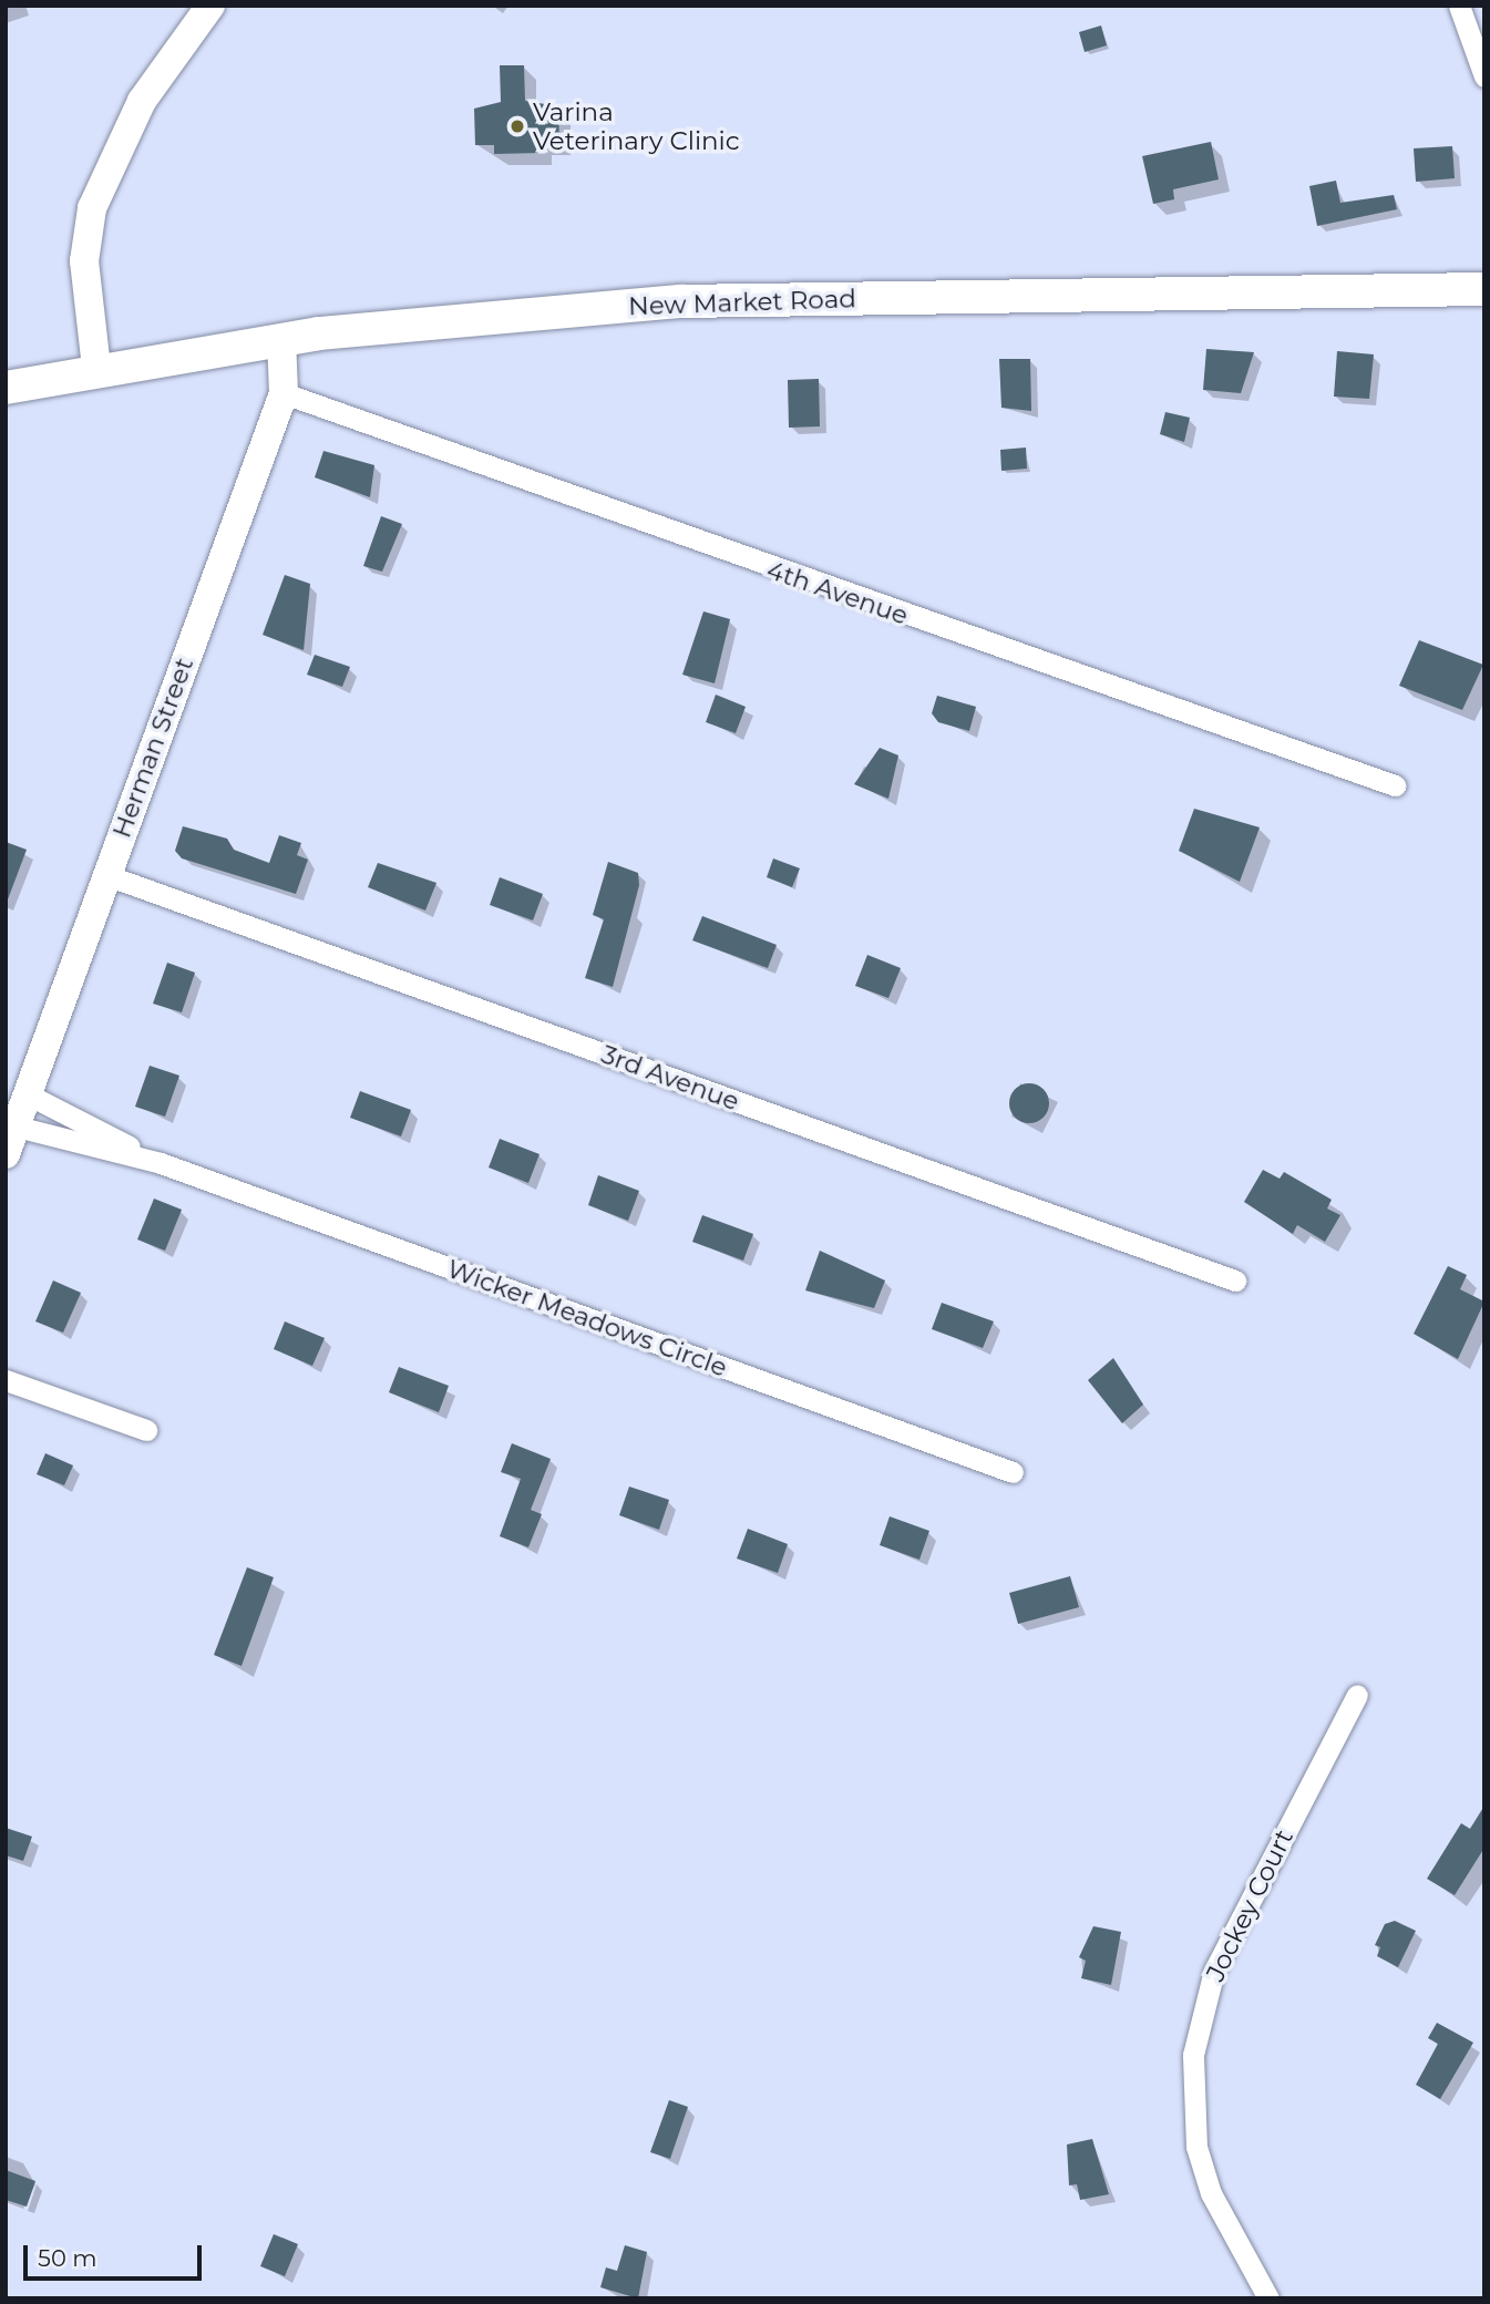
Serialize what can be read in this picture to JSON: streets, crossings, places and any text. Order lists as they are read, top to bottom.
{
  "streets": {
    "main road": ["New Market Road"],
    "street": [
      "4th Avenue",
      "Herman Street",
      "3rd Avenue",
      "Wicker Meadows Circle",
      "Jockey Court"
    ]
  },
  "crossings": [
    ["New Market Road", "Herman Street"],
    ["4th Avenue", "Herman Street"],
    ["Herman Street", "3rd Avenue"],
    ["Herman Street", "Wicker Meadows Circle"]
  ],
  "places": ["Varina Veterinary Clinic"],
  "scale_bar": "50 m"
}
